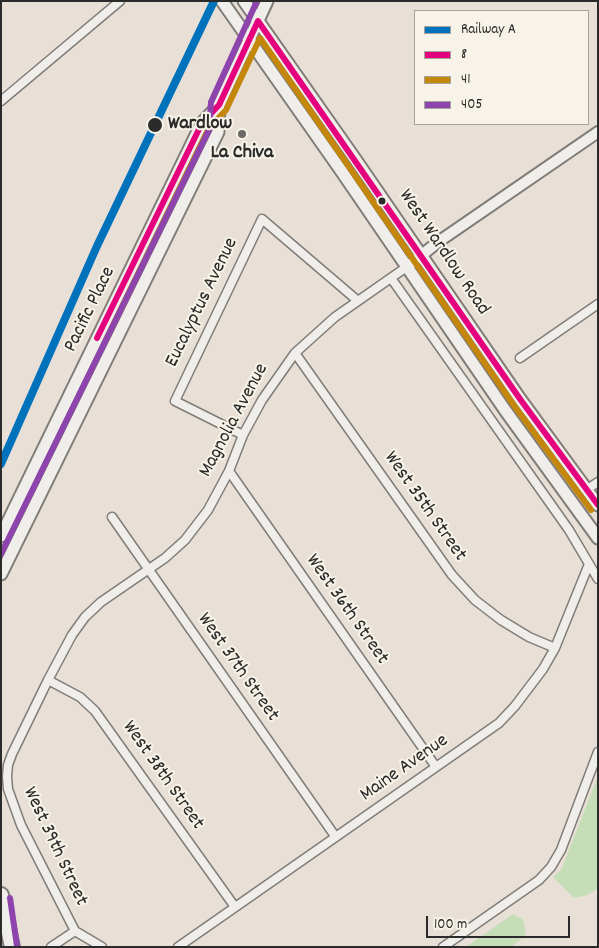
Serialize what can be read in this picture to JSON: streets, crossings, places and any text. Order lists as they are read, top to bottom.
{
  "streets": {
    "main road": ["West Wardlow Road", "Pacific Place"],
    "street": [
      "Eucalyptus Avenue",
      "Magnolia Avenue",
      "West 35th Street",
      "West 36th Street",
      "West 37th Street",
      "Maine Avenue",
      "West 38th Street",
      "West 39th Street"
    ]
  },
  "crossings": [
    ["West Wardlow Road", "Pacific Place"],
    ["West Wardlow Road", "Magnolia Avenue"],
    ["Eucalyptus Avenue", "Magnolia Avenue"],
    ["Magnolia Avenue", "West 35th Street"],
    ["Magnolia Avenue", "West 36th Street"],
    ["Magnolia Avenue", "West 37th Street"],
    ["Magnolia Avenue", "West 38th Street"],
    ["Magnolia Avenue", "West 39th Street"],
    ["West 35th Street", "Maine Avenue"],
    ["West 36th Street", "Maine Avenue"],
    ["West 37th Street", "Maine Avenue"],
    ["Maine Avenue", "West 38th Street"]
  ],
  "places": ["Wardlow", "La Chiva"],
  "lines": [
    "rail line A",
    "transit line 405",
    "transit line 8",
    "transit line 41"
  ],
  "legend": [
    "Railway A",
    "8",
    "41",
    "405"
  ],
  "scale_bar": "100 m"
}
